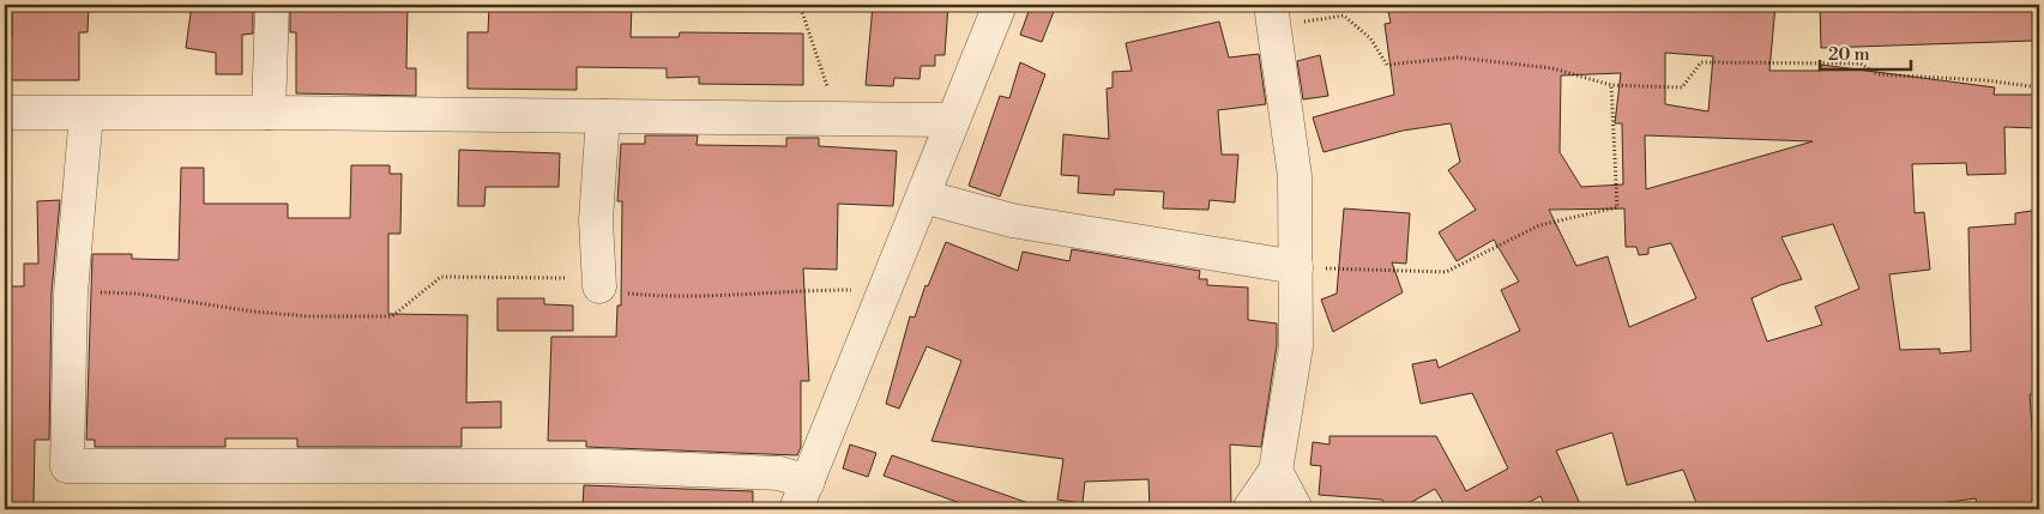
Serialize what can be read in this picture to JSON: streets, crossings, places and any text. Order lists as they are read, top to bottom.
{
  "scale_bar": "20 m"
}
